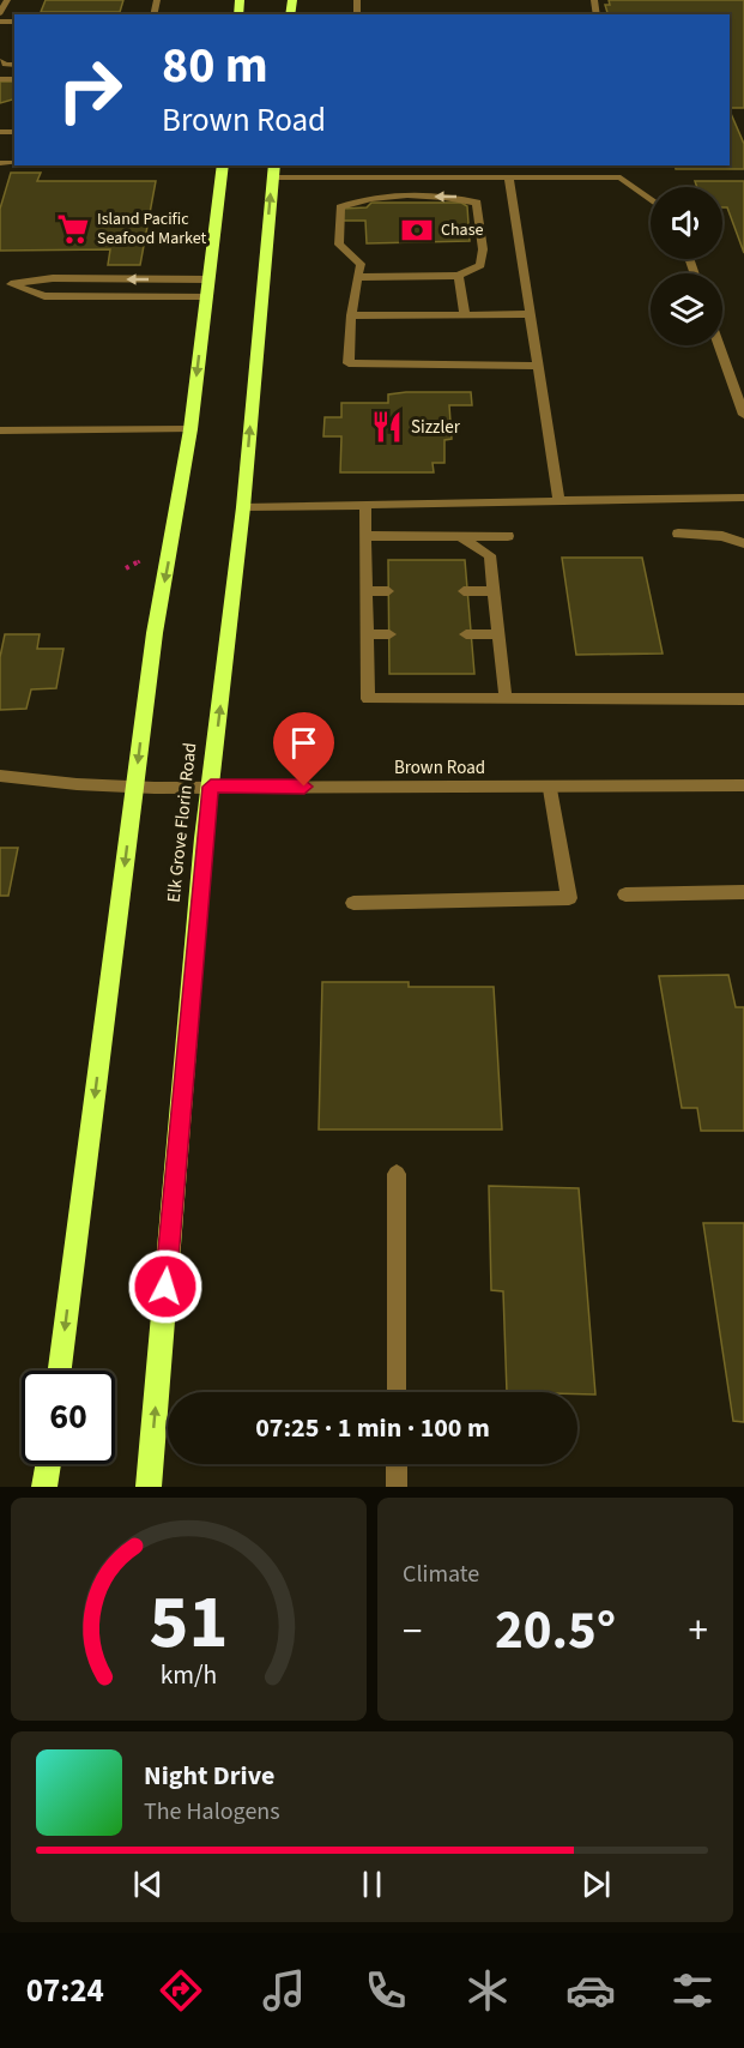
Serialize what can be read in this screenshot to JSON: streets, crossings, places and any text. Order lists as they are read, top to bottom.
{
  "streets": {
    "main road": ["Elk Grove Florin Road"],
    "street": ["Brown Road"]
  },
  "crossings": [
    ["Brown Road", "Elk Grove Florin Road"]
  ],
  "places": {
    "supermarket": ["Island Pacific Seafood Market"],
    "bank": ["Chase"],
    "restaurant": ["Sizzler"]
  },
  "page": {
    "turn": ["80 m", "Brown Road"],
    "limit": "60",
    "trip": "07:25 · 1 min · 100 m",
    "tile": "Climate",
    "heat": ["−", "20.5°", "+"],
    "song": ["Night Drive", "The Halogens"],
    "tabs": "07:24",
    "gauge": ["51", "km/h"]
  }
}
